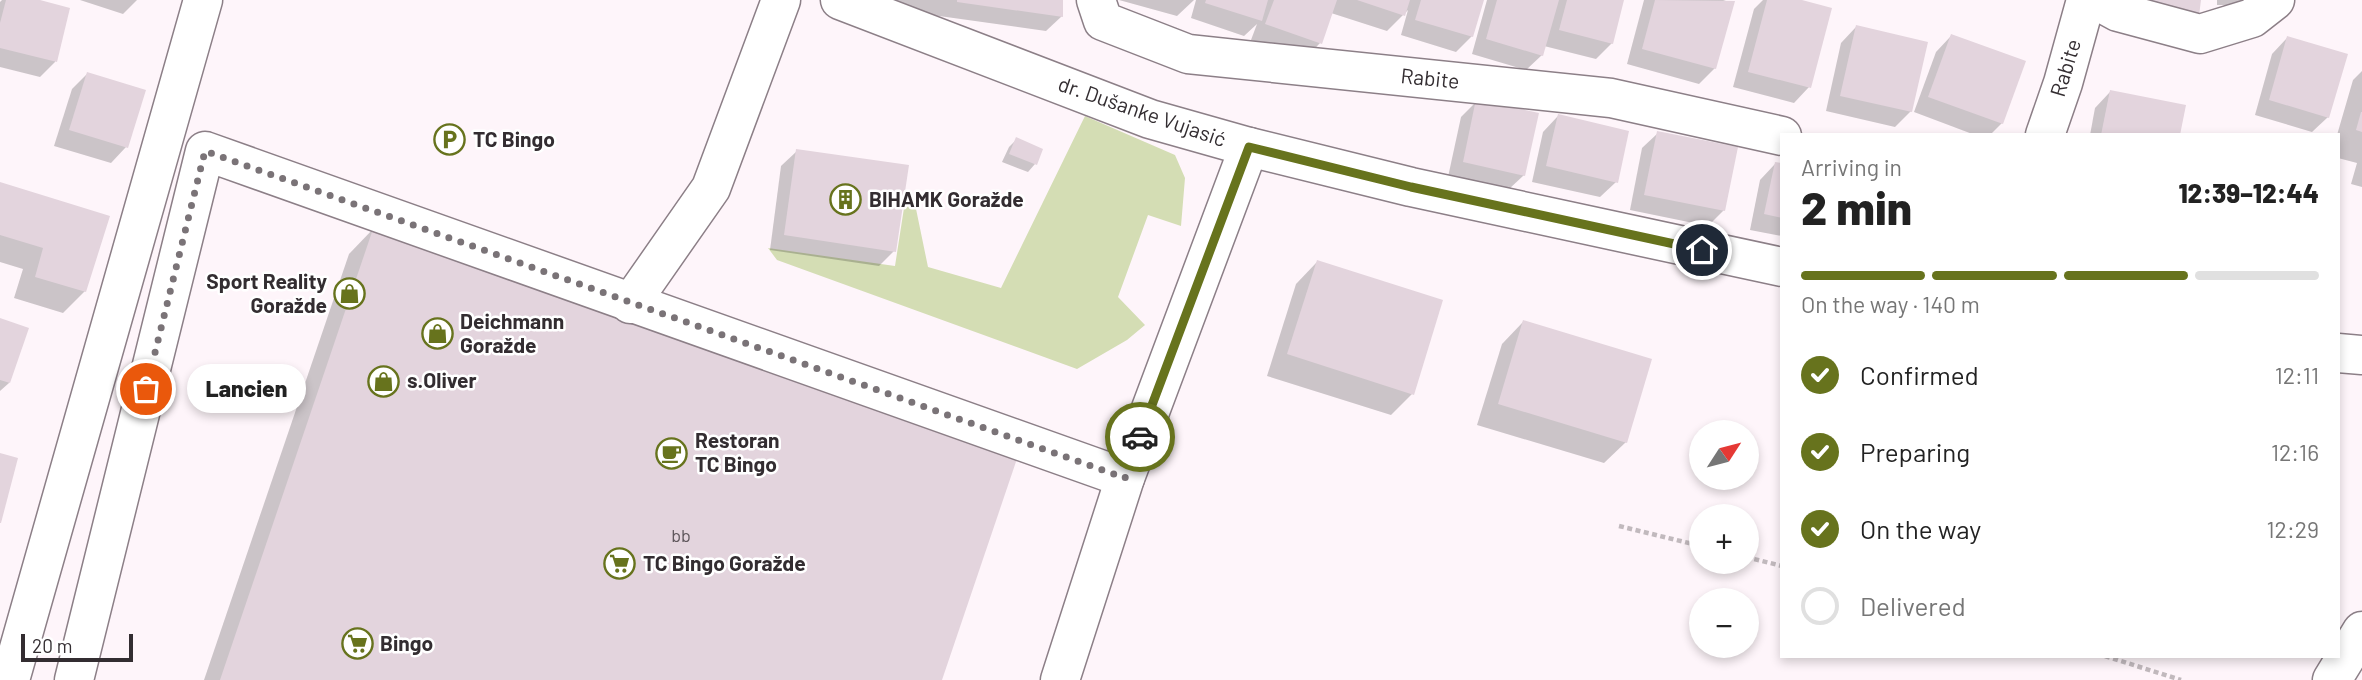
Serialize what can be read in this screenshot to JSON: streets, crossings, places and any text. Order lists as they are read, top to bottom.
{
  "streets": {
    "street": ["Rabite", "dr. Dušanke Vujasić"]
  },
  "places": {
    "parking": ["TC Bingo"],
    "building": ["BIHAMK Goražde"],
    "shop": ["Sport Reality Goražde", "Deichmann Goražde", "s.Oliver"],
    "other": ["Lancien"],
    "cafe": ["Restoran TC Bingo"],
    "supermarket": ["TC Bingo Goražde", "Bingo"]
  },
  "house_numbers": ["bb"],
  "scale_bar": "20 m",
  "north": "top right",
  "page": {
    "heading": ["2 min", "Arriving in", "12:39–12:44"],
    "bar": "On the way · 140 m",
    "list": [
      ["Confirmed", "12:11"],
      ["Preparing", "12:16"],
      ["On the way", "12:29"],
      "Delivered"
    ],
    "bubble": "Lancien",
    "map_buttons": ["+", "−"],
    "scale": "20 m"
  }
}
